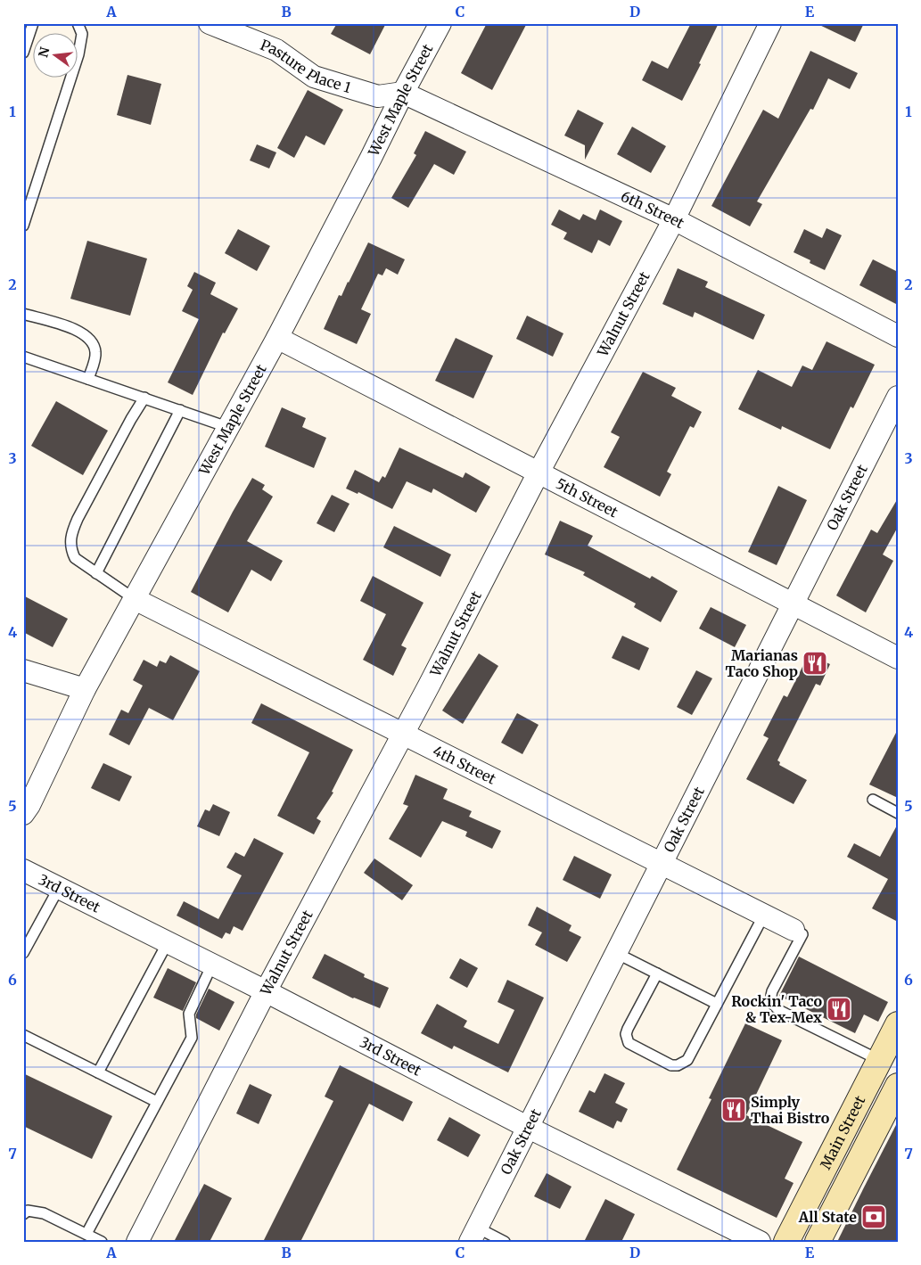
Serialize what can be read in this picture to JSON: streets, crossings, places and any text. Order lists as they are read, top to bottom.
{
  "streets": {
    "main road": ["Main Street"],
    "street": [
      "Pasture Place 1",
      "West Maple Street",
      "6th Street",
      "Walnut Street",
      "Oak Street",
      "5th Street",
      "4th Street",
      "3rd Street"
    ]
  },
  "crossings": [
    ["Pasture Place 1", "West Maple Street"],
    ["Pasture Place 1", "6th Street"],
    ["West Maple Street", "6th Street"],
    ["West Maple Street", "5th Street"],
    ["West Maple Street", "4th Street"],
    ["6th Street", "Walnut Street"],
    ["Walnut Street", "5th Street"],
    ["Walnut Street", "4th Street"],
    ["Walnut Street", "3rd Street"],
    ["Oak Street", "5th Street"],
    ["Oak Street", "4th Street"],
    ["Oak Street", "3rd Street"]
  ],
  "places": {
    "restaurant": ["Marianas Taco Shop", "Rockin' Taco & Tex-Mex", "Simply Thai Bistro"],
    "bank": ["All State"]
  },
  "north": "left",
  "grid": {
    "columns": [
      "A",
      "B",
      "C",
      "D",
      "E"
    ],
    "rows": [
      "1",
      "2",
      "3",
      "4",
      "5",
      "6",
      "7"
    ]
  }
}
